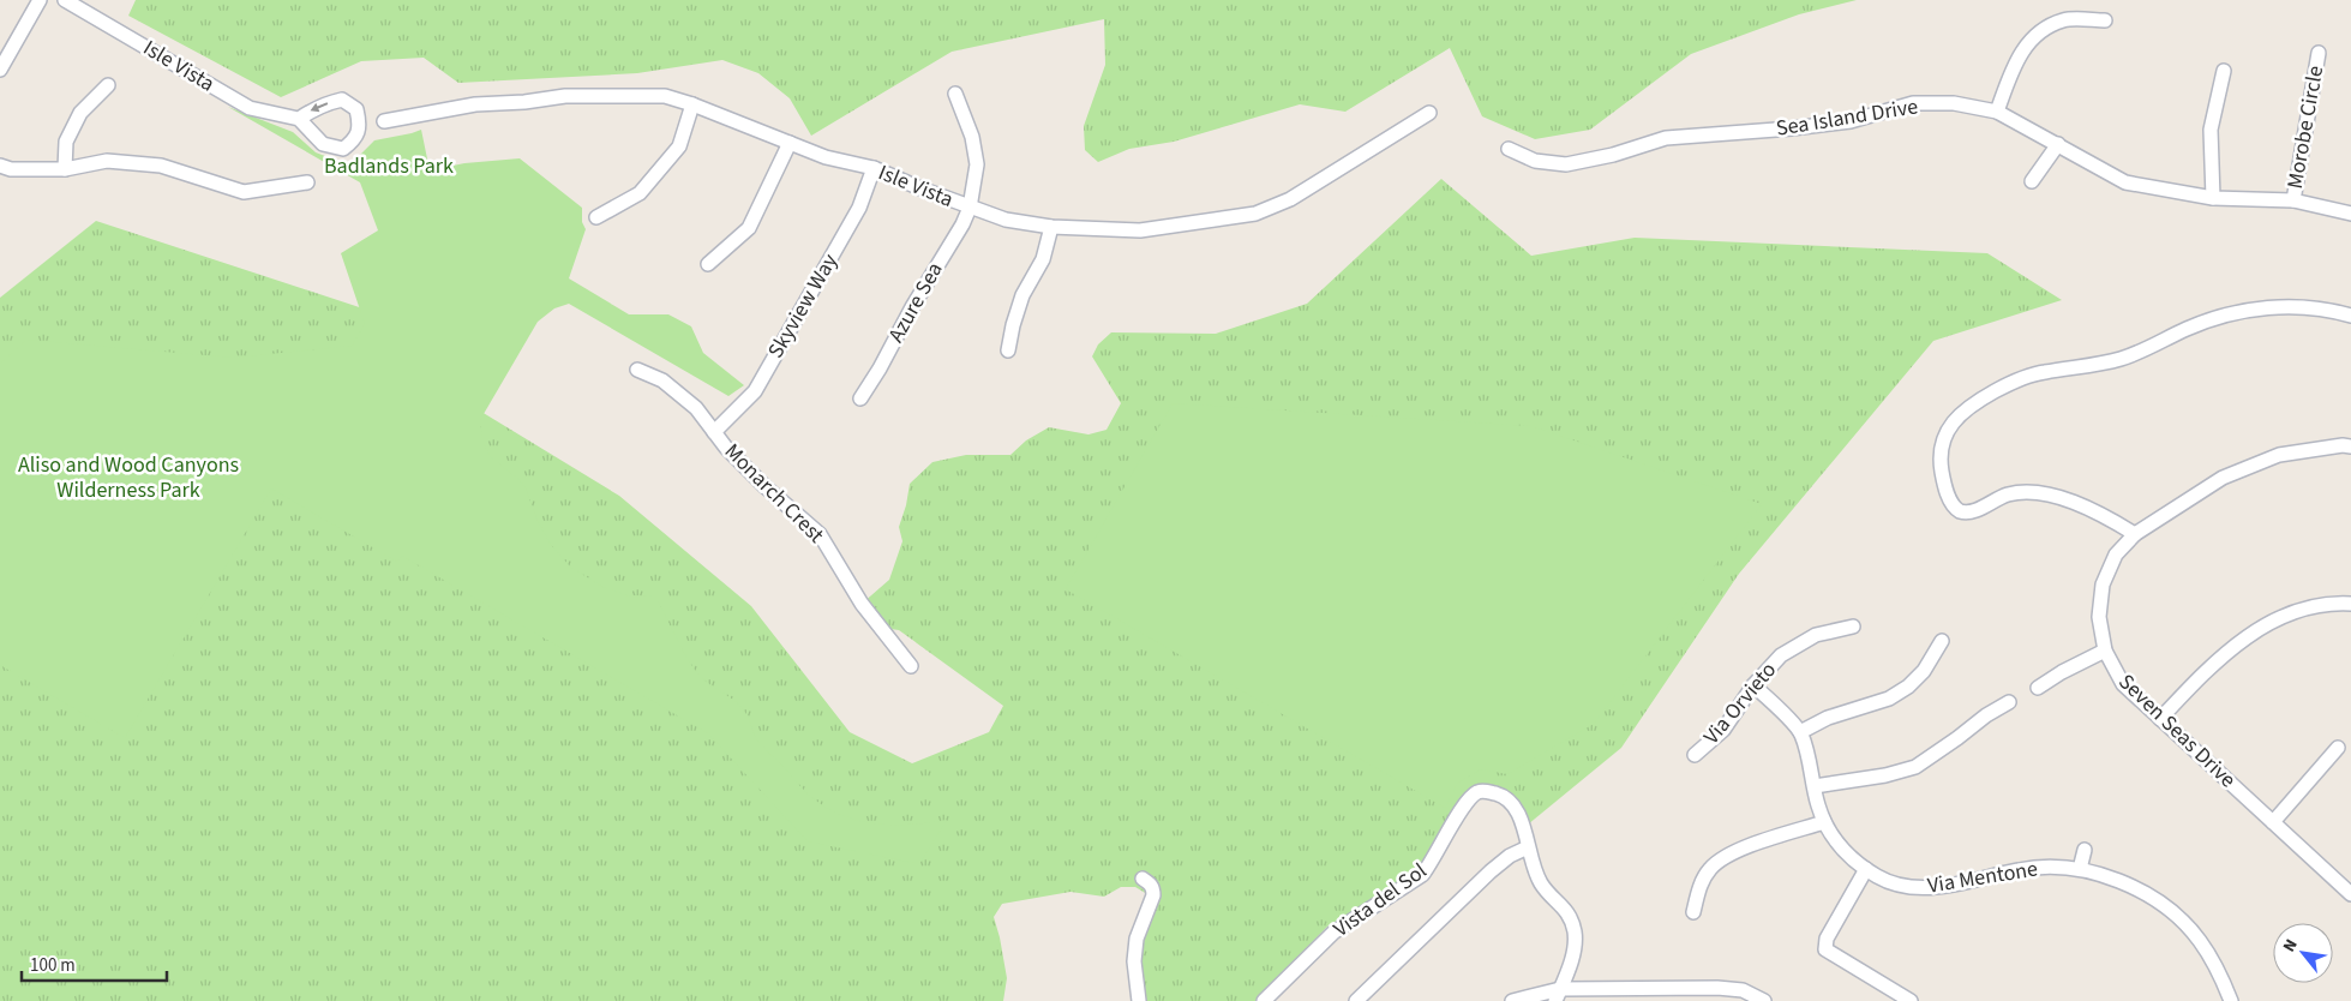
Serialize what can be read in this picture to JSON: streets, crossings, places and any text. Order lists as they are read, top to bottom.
{
  "streets": {
    "street": [
      "Isle Vista",
      "Sea Island Drive",
      "Morobe Circle",
      "Azure Sea",
      "Skyview Way",
      "Monarch Crest",
      "Via Orvieto",
      "Seven Seas Drive",
      "Via Mentone",
      "Vista del Sol"
    ]
  },
  "crossings": [
    ["Isle Vista", "Azure Sea"],
    ["Isle Vista", "Skyview Way"],
    ["Sea Island Drive", "Morobe Circle"],
    ["Skyview Way", "Monarch Crest"]
  ],
  "parks": ["Badlands Park", "Aliso and Wood Canyons Wilderness Park"],
  "scale_bar": "100 m",
  "north": "top left"
}
